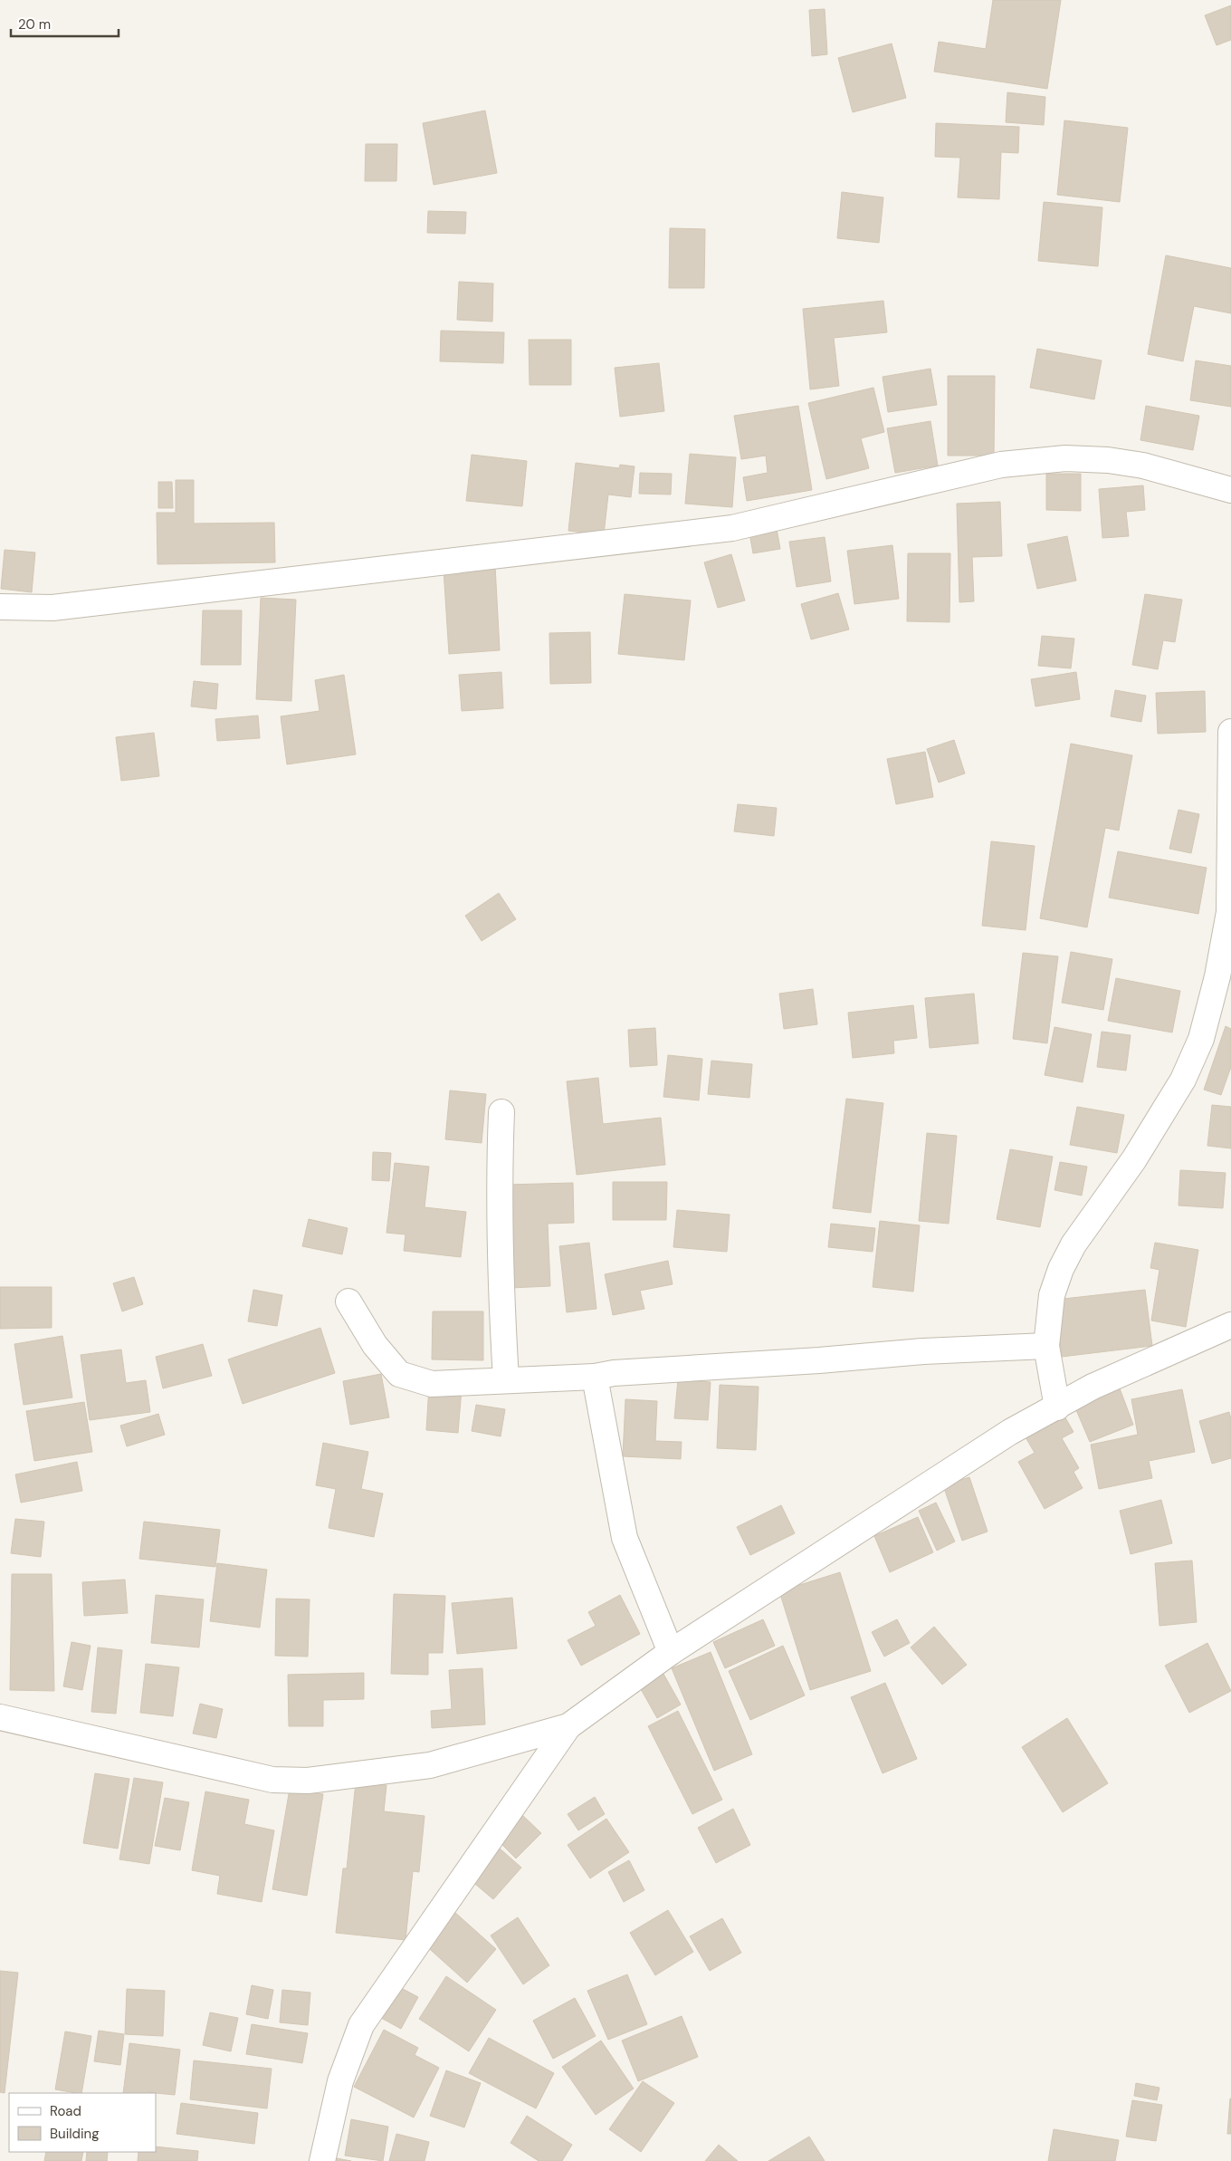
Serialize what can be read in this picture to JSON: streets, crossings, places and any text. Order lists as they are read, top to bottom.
{
  "legend": ["Road", "Building"],
  "scale_bar": "20 m"
}
